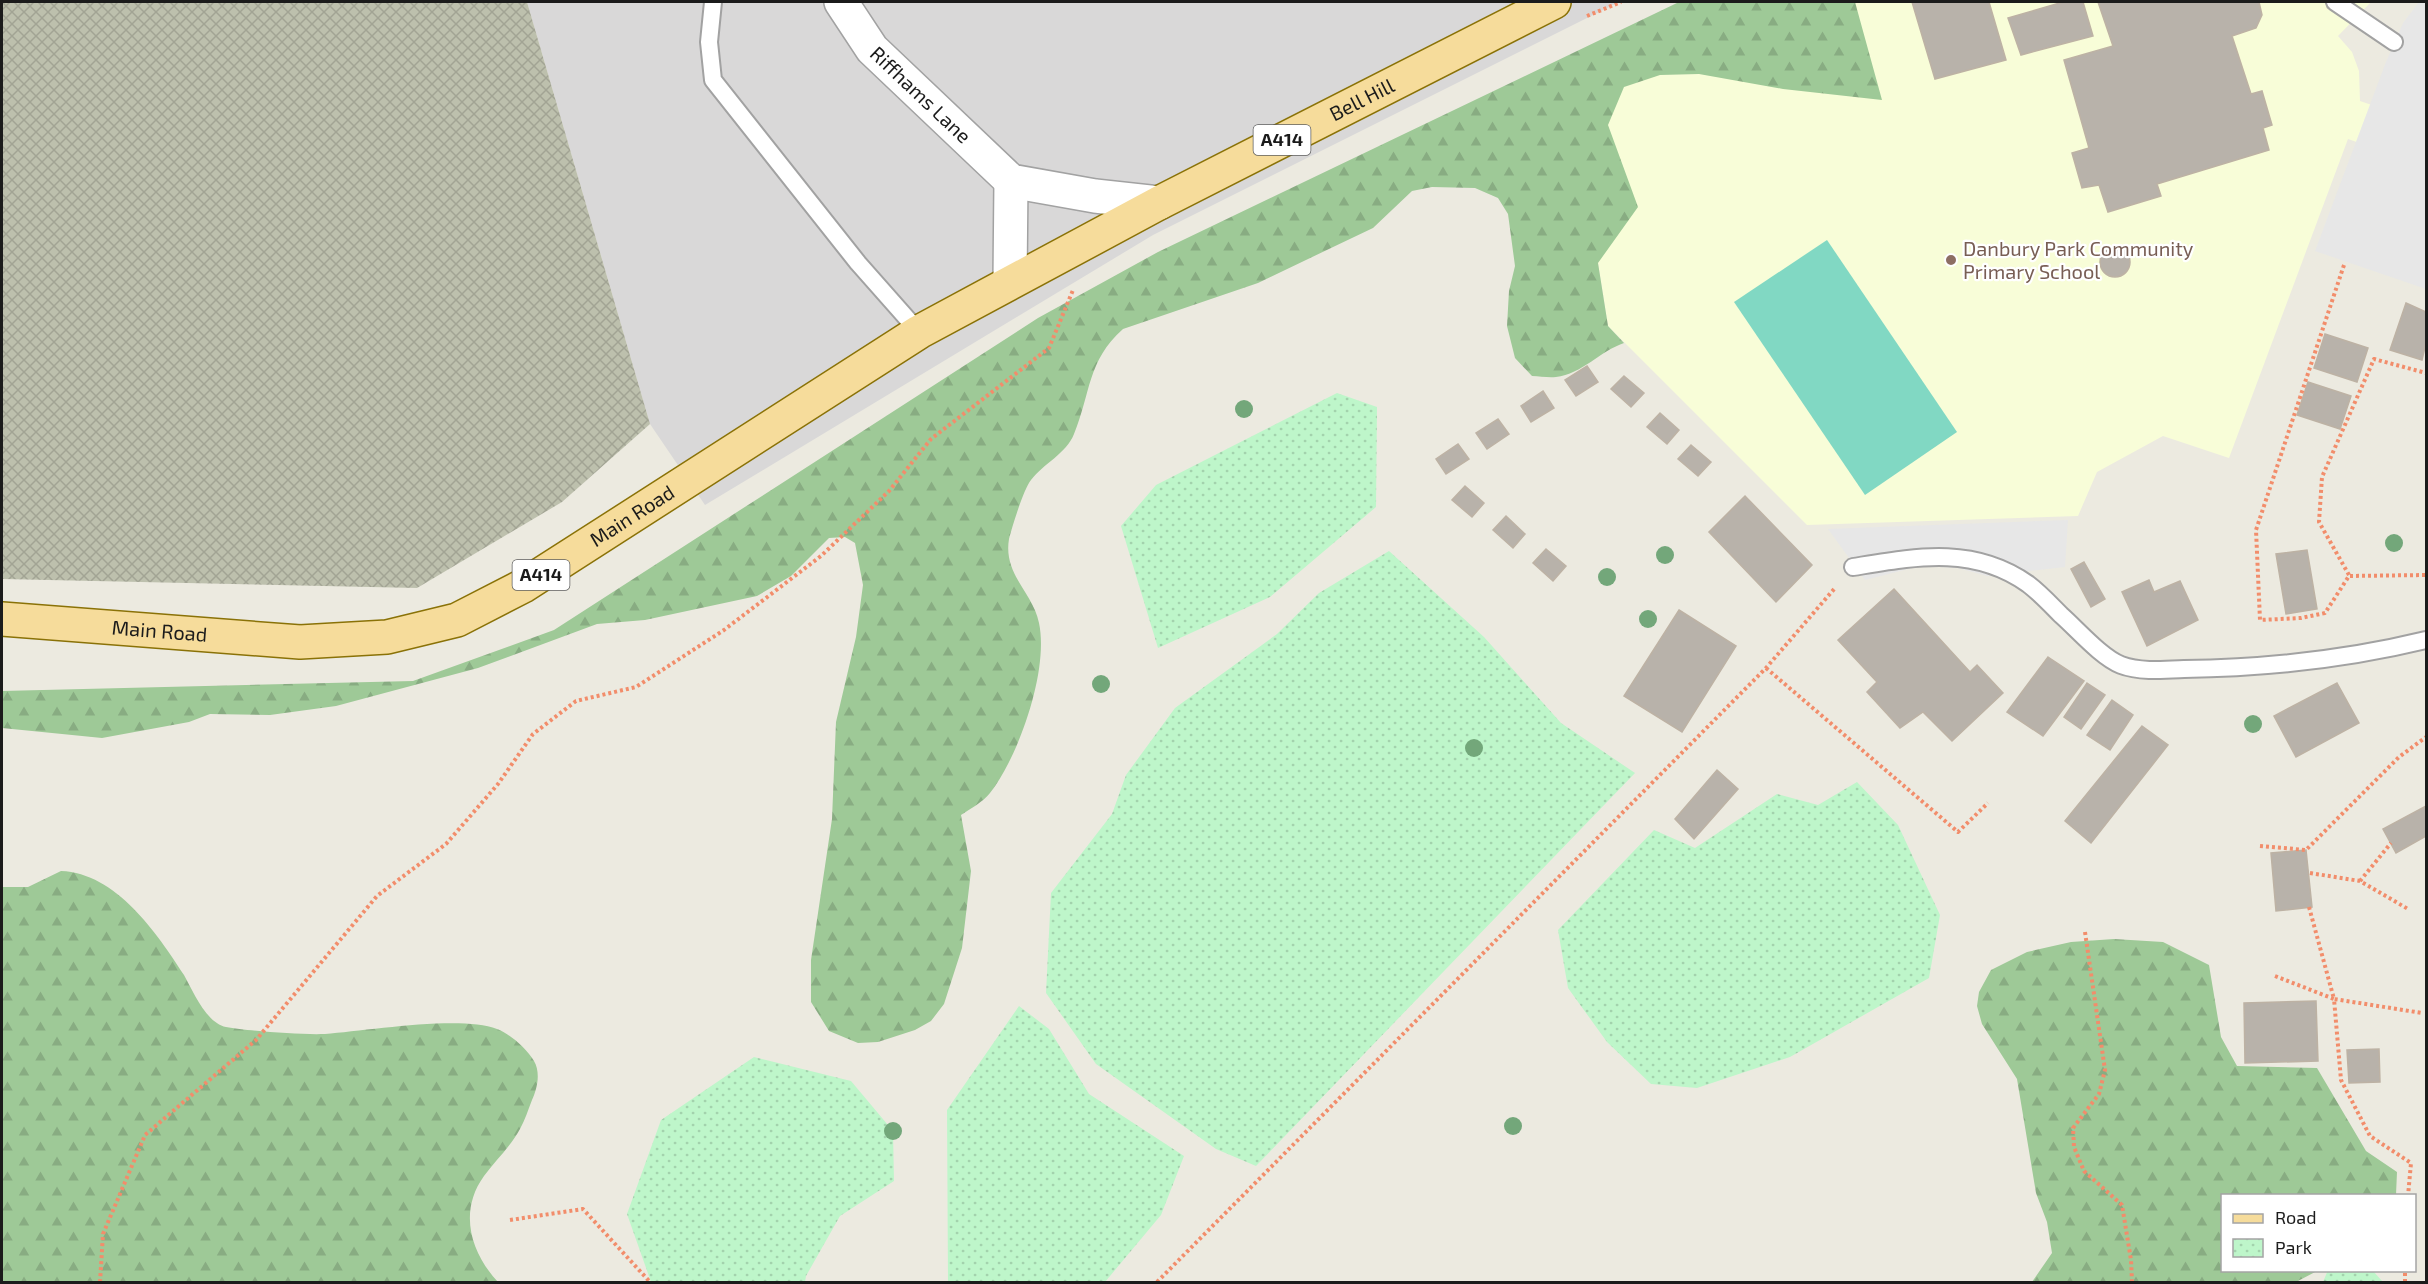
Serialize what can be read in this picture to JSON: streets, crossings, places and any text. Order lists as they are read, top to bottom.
{
  "streets": {
    "main road": ["Bell Hill", "A414", "Main Road"],
    "street": ["Riffhams Lane"]
  },
  "crossings": [
    ["Bell Hill", "Main Road"]
  ],
  "places": ["Danbury Park Community Primary School"],
  "legend": ["Road", "Park"]
}
